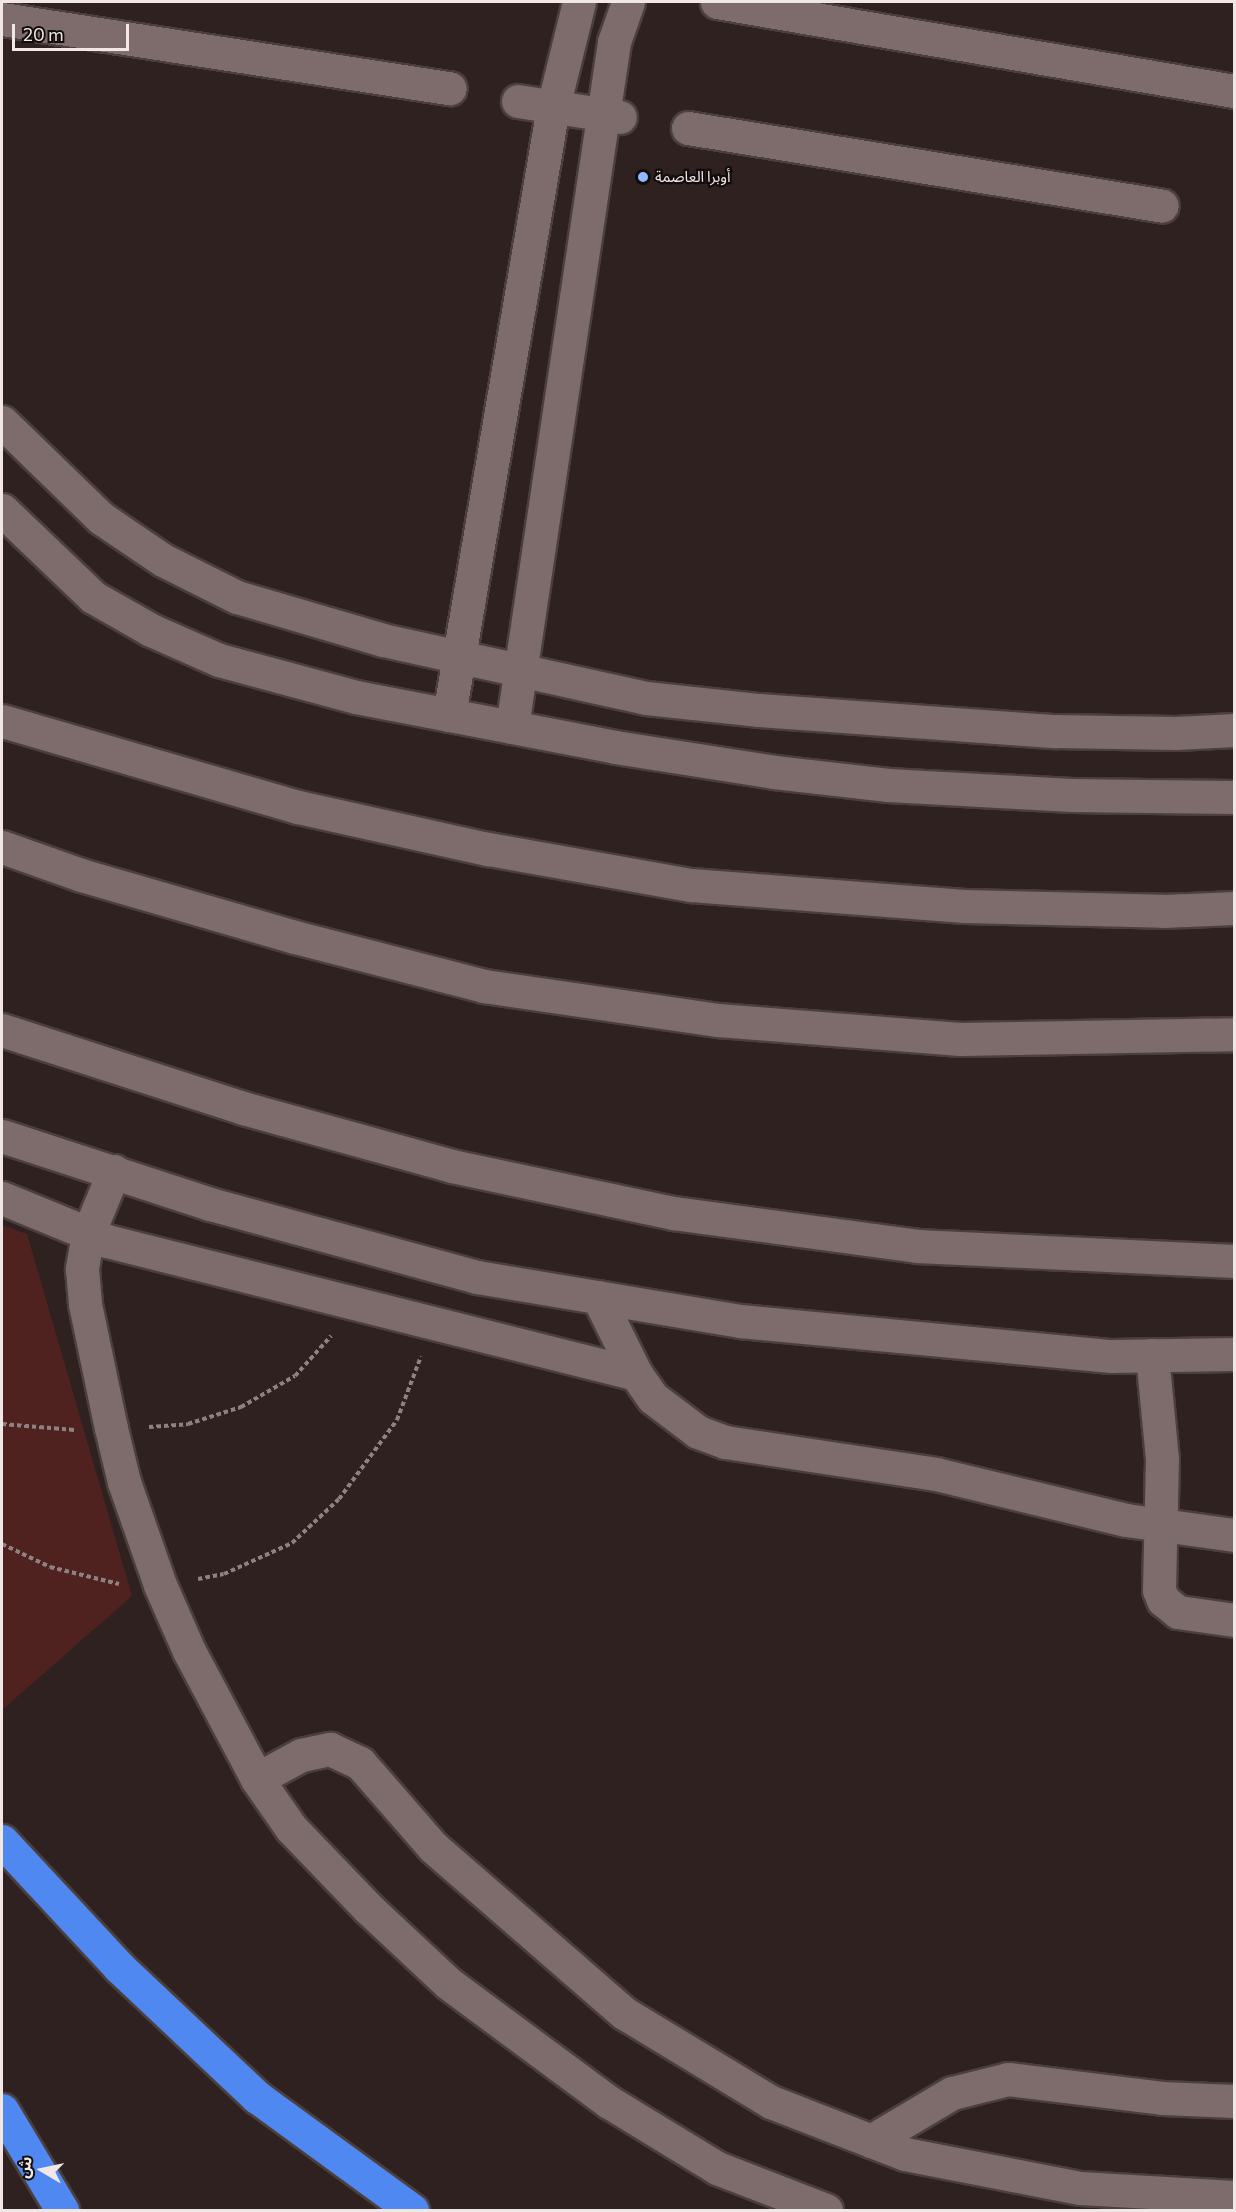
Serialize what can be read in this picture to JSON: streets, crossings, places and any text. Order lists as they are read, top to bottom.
{
  "places": ["أوبرا العاصمة"],
  "scale_bar": "20 m",
  "north": "left"
}
